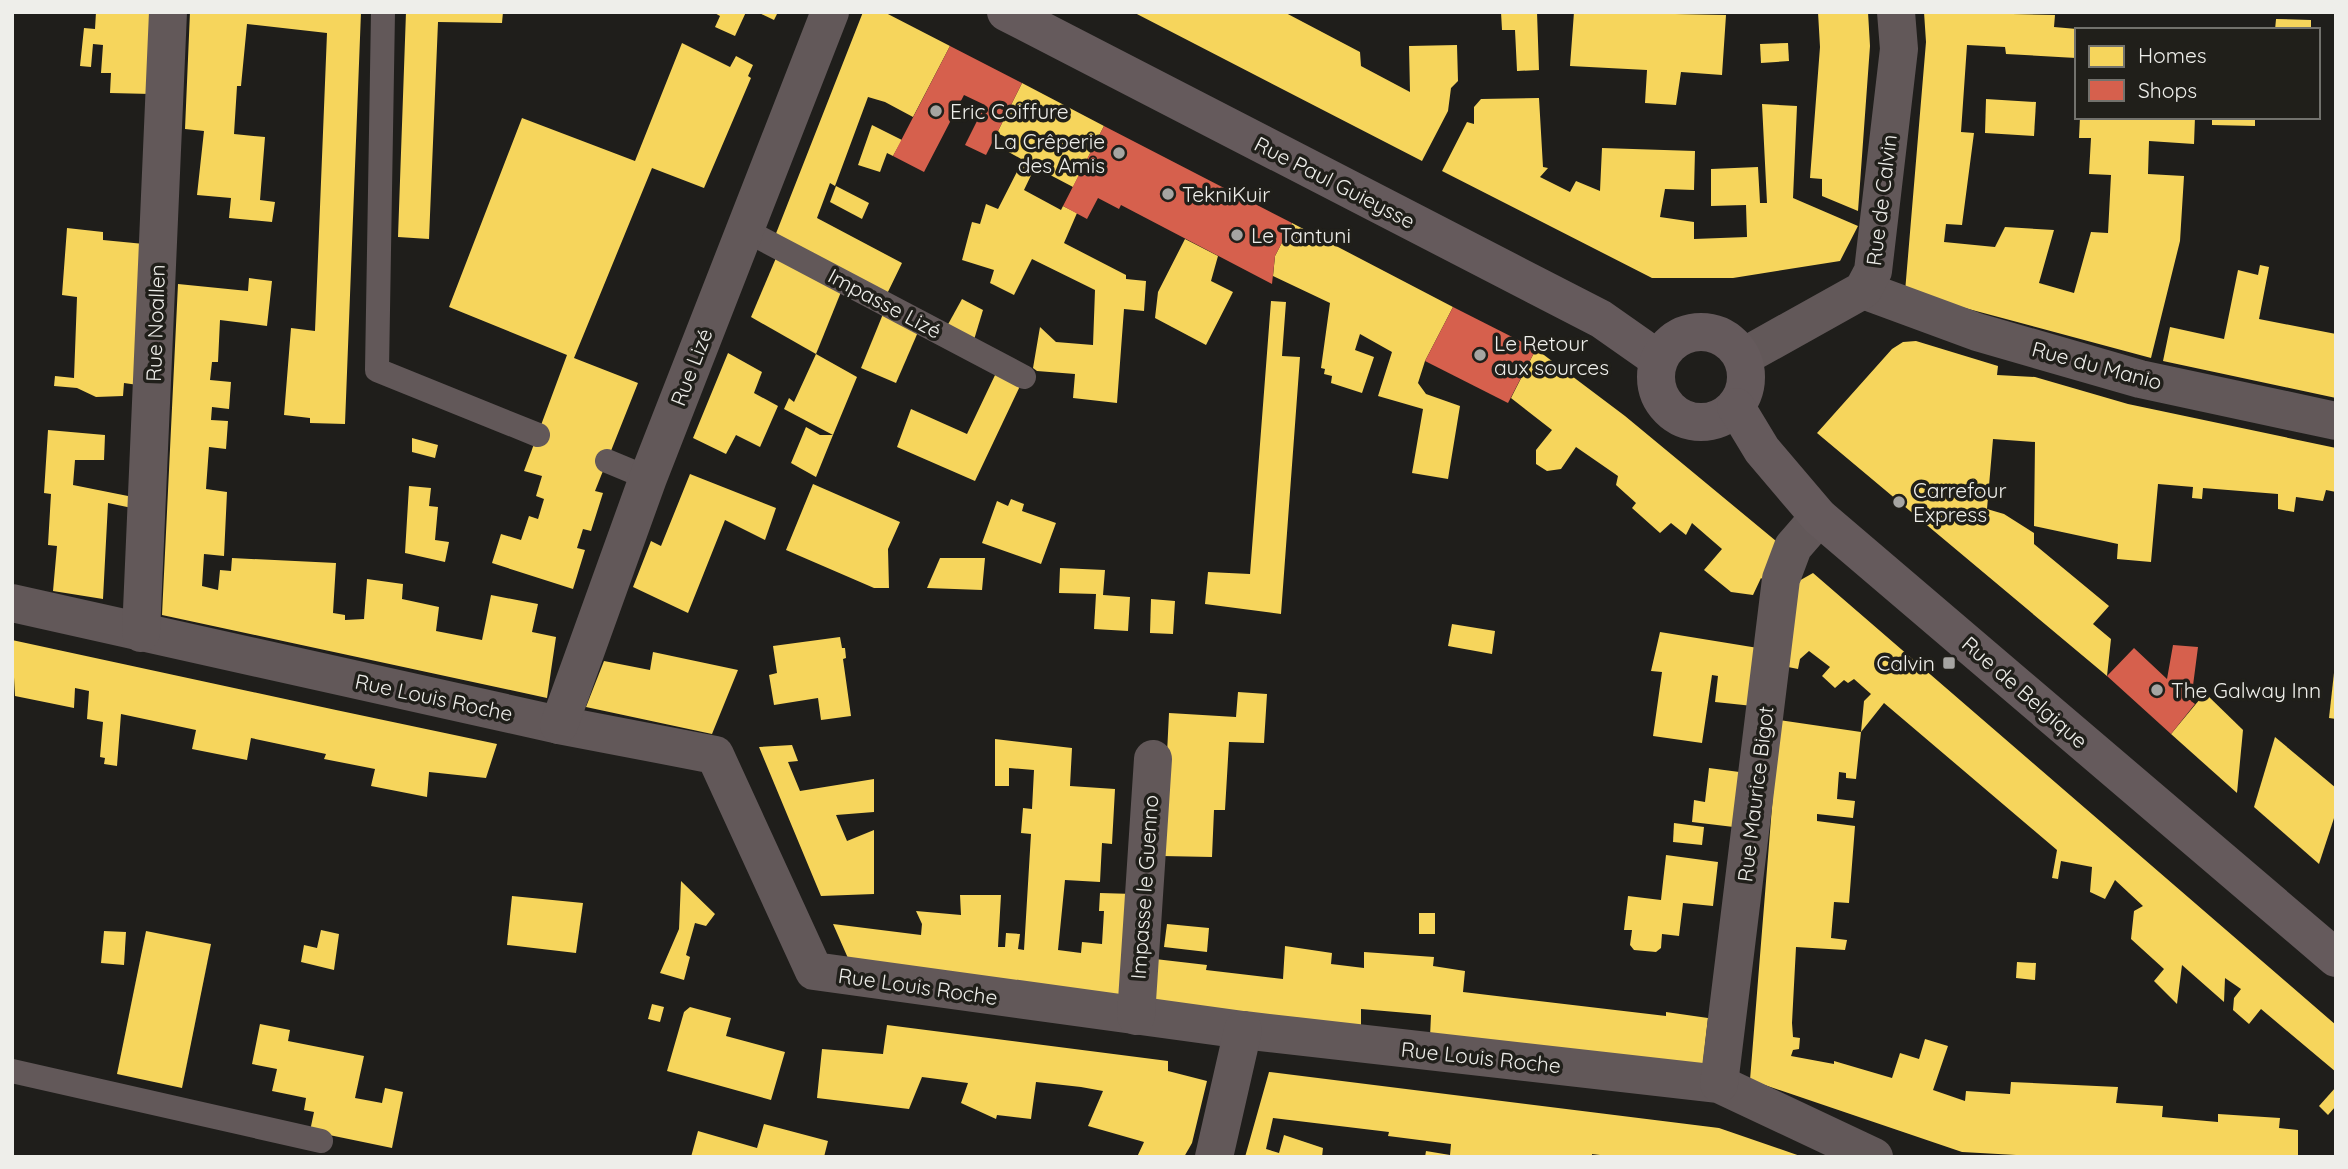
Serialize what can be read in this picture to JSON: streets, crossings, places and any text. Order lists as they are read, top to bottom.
{
  "streets": {
    "main road": ["Rue Paul Guieysse", "Rue de Belgique"],
    "street": [
      "Rue de Calvin",
      "Rue Noallen",
      "Rue du Manio",
      "Rue Lizé",
      "Rue Louis Roche",
      "Rue Maurice Bigot",
      "Impasse le Guenno"
    ],
    "lane": ["Impasse Lizé"]
  },
  "crossings": [
    ["Rue Paul Guieysse", "Rue de Calvin"],
    ["Rue Paul Guieysse", "Rue de Belgique"],
    ["Rue de Calvin", "Rue du Manio"],
    ["Rue de Calvin", "Rue de Belgique"],
    ["Impasse Lizé", "Rue Lizé"],
    ["Rue Noallen", "Rue Louis Roche"],
    ["Rue Lizé", "Rue Louis Roche"],
    ["Rue de Belgique", "Rue Maurice Bigot"],
    ["Rue Louis Roche", "Rue Maurice Bigot"],
    ["Rue Louis Roche", "Impasse le Guenno"]
  ],
  "places": {
    "other": [
      "Eric Coiffure",
      "La Crêperie des Amis",
      "TekniKuir",
      "Le Tantuni",
      "Le Retour aux sources",
      "Carrefour Express",
      "The Galway Inn"
    ],
    "transit": ["Calvin"]
  },
  "legend": ["Homes", "Shops"]
}
